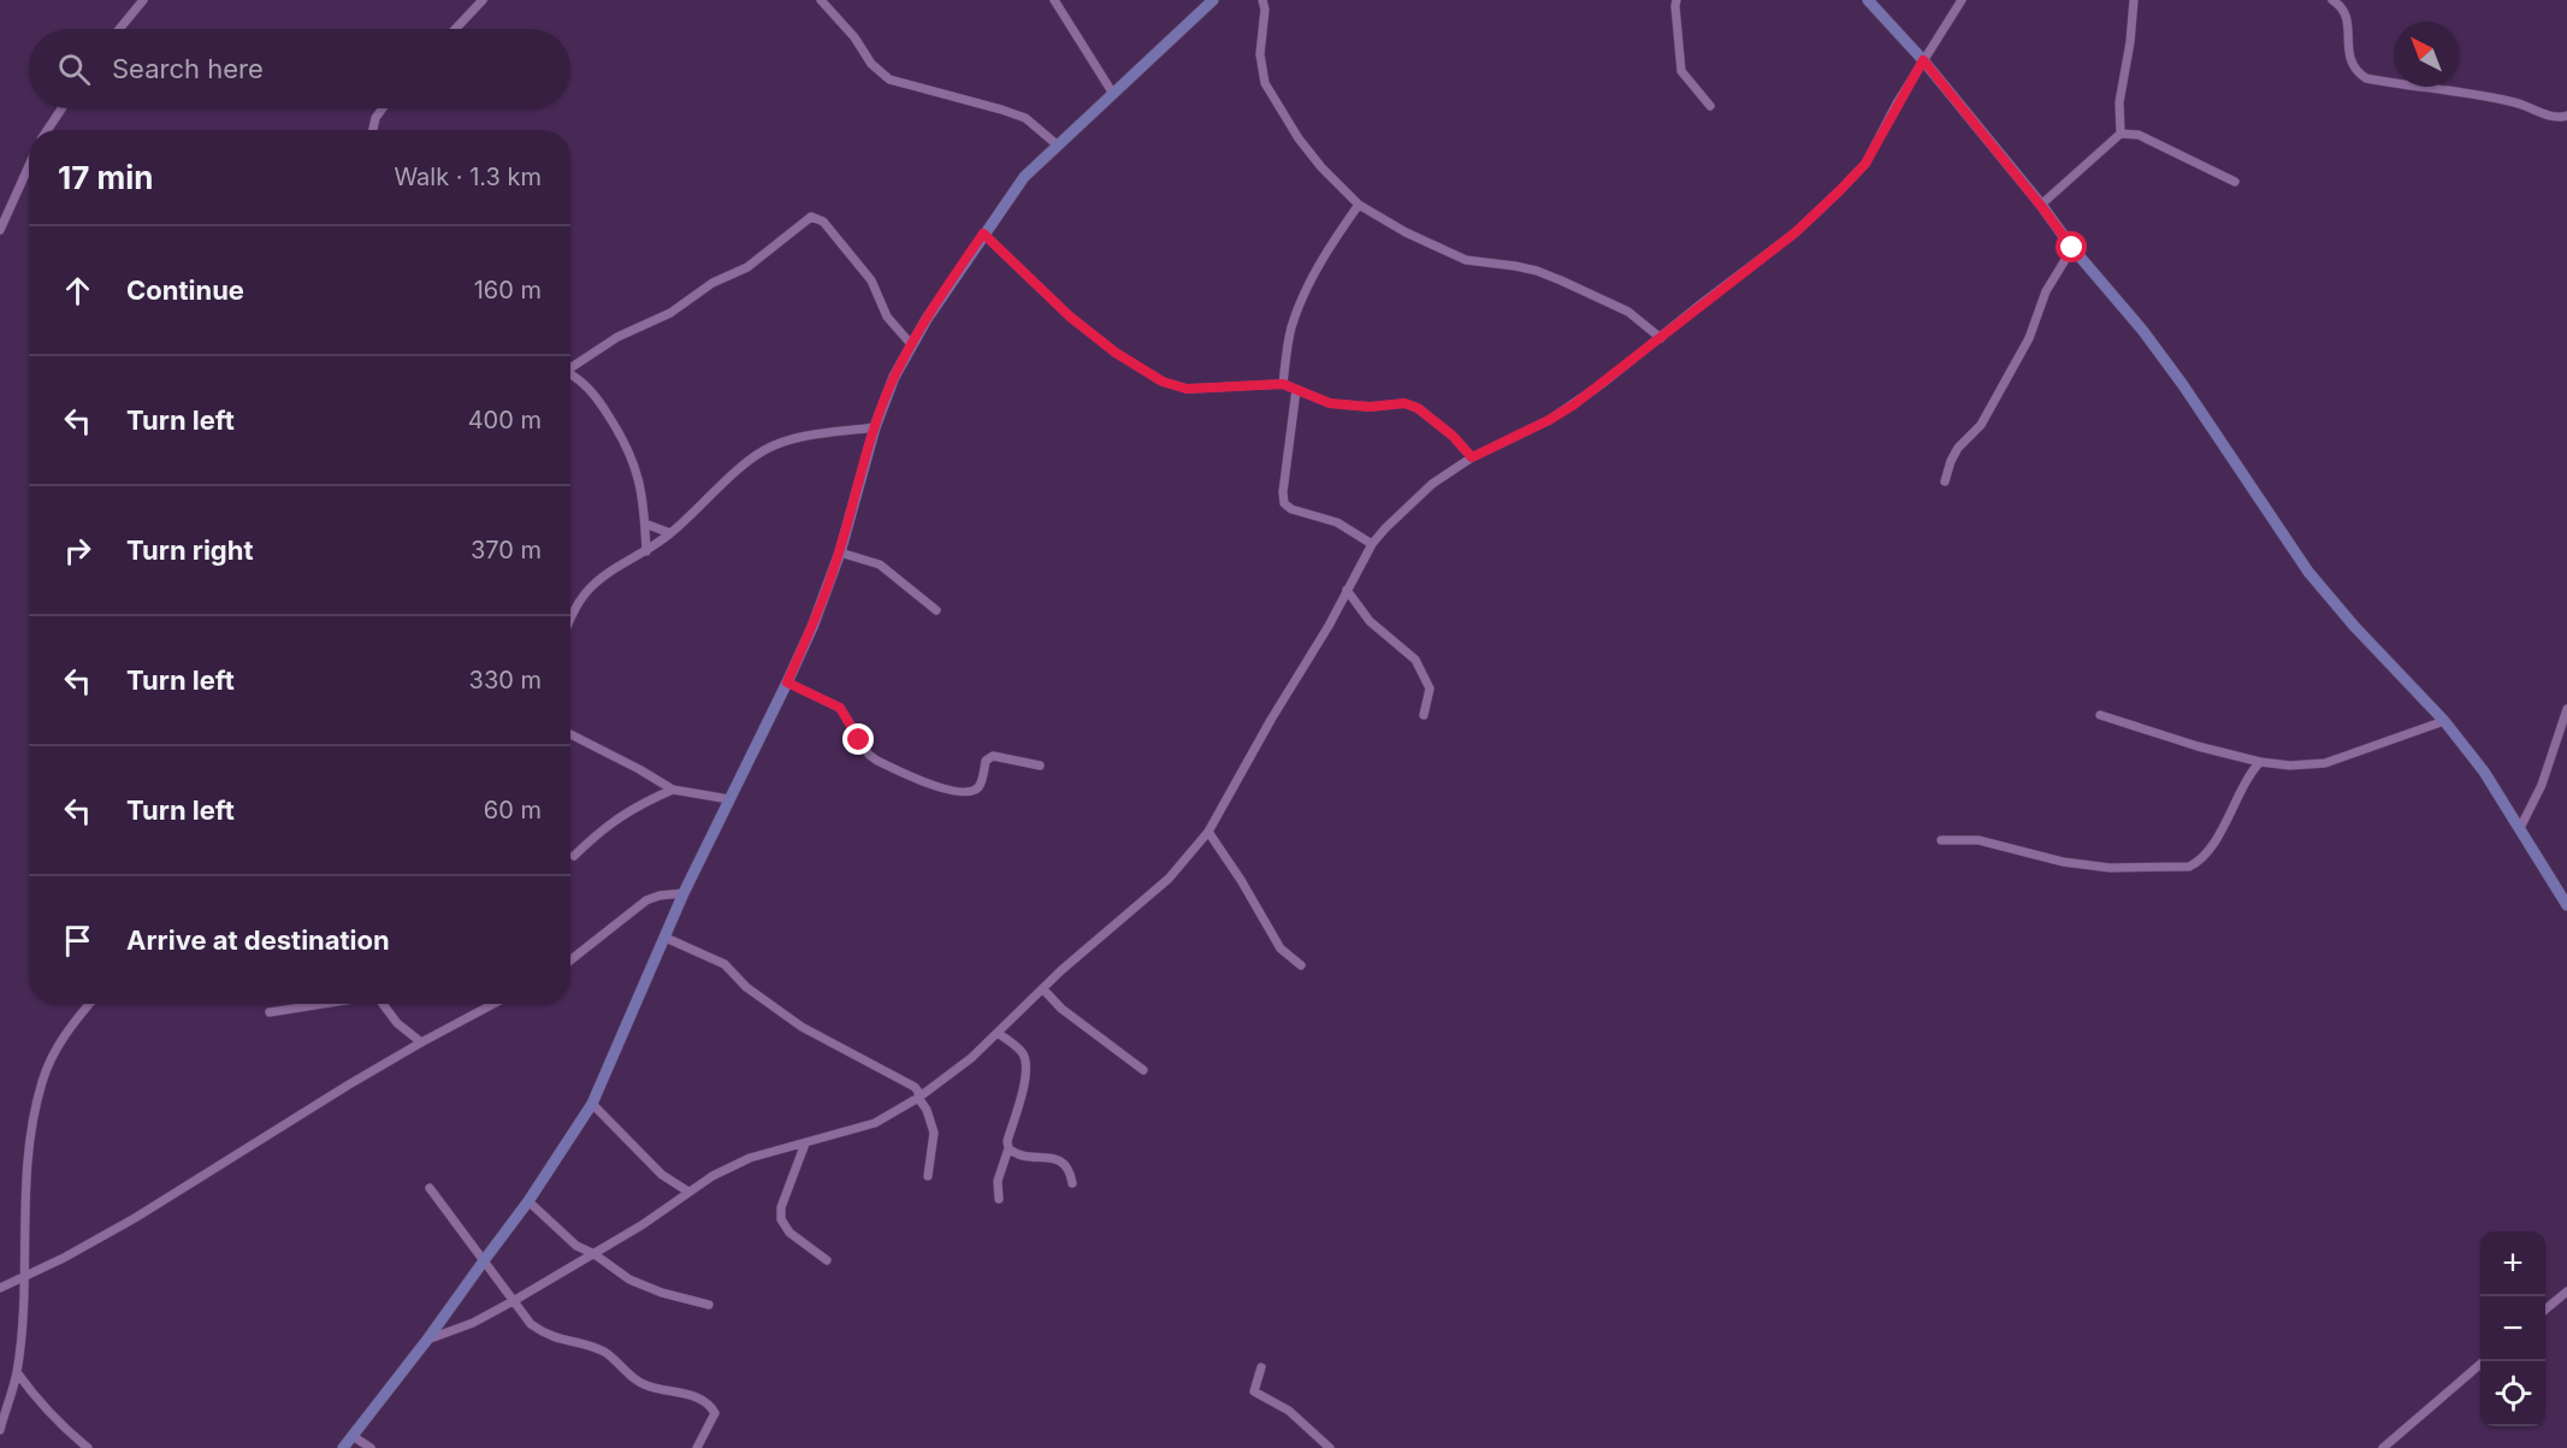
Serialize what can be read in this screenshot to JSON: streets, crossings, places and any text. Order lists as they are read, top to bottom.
{
  "north": "top left",
  "page": {
    "search": "Search here",
    "heading": ["17 min", "Walk · 1.3 km"],
    "list": [
      ["Continue", "160 m"],
      ["Turn left", "400 m"],
      ["Turn right", "370 m"],
      ["Turn left", "330 m"],
      ["Turn left", "60 m"],
      "Arrive at destination"
    ],
    "map_buttons": ["+", "−"]
  }
}
